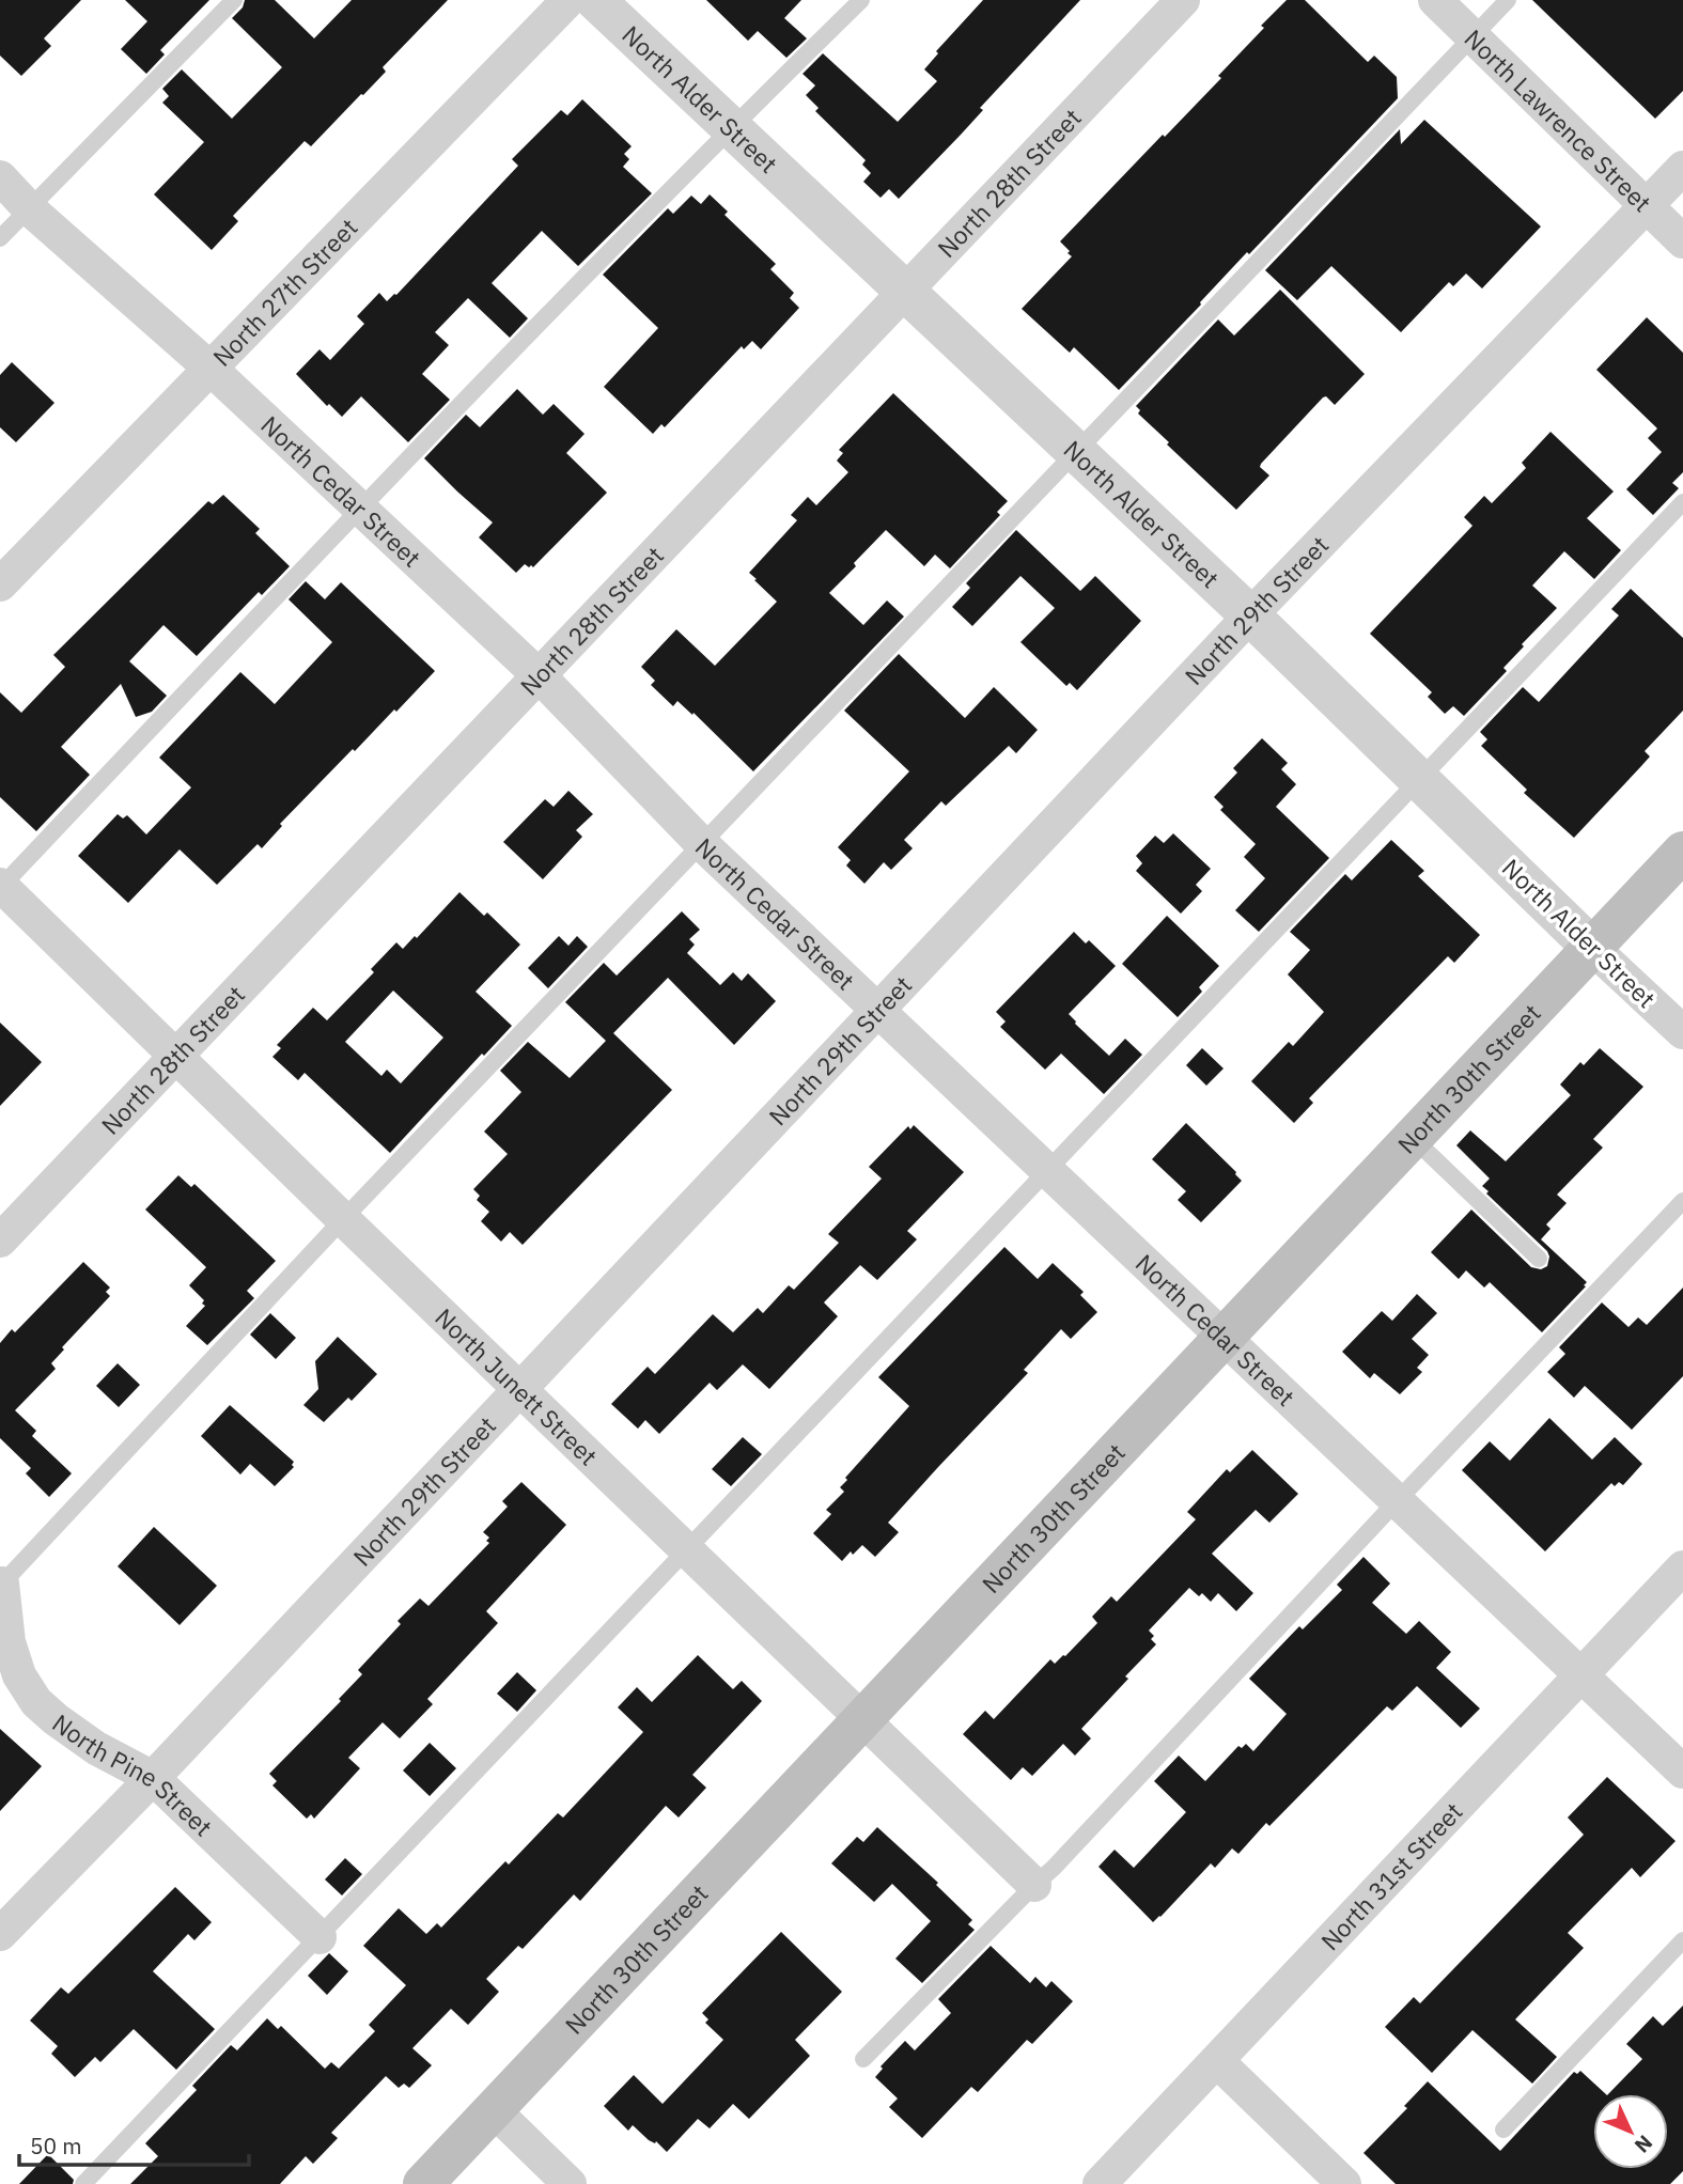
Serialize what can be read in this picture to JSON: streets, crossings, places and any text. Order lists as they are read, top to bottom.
{
  "streets": {
    "main road": ["North 30th Street"],
    "street": [
      "North Alder Street",
      "North Lawrence Street",
      "North 28th Street",
      "North 27th Street",
      "North Cedar Street",
      "North 29th Street",
      "North Junett Street",
      "North Pine Street",
      "North 31st Street"
    ]
  },
  "crossings": [
    ["North Alder Street", "North 28th Street"],
    ["North Alder Street", "North 29th Street"],
    ["North Alder Street", "North 30th Street"],
    ["North Lawrence Street", "North 29th Street"],
    ["North 28th Street", "North Cedar Street"],
    ["North 28th Street", "North Junett Street"],
    ["North 27th Street", "North Cedar Street"],
    ["North Cedar Street", "North 29th Street"],
    ["North Cedar Street", "North 30th Street"],
    ["North Cedar Street", "North 31st Street"],
    ["North 29th Street", "North Junett Street"],
    ["North 29th Street", "North Pine Street"],
    ["North 30th Street", "North Junett Street"]
  ],
  "scale_bar": "50 m",
  "north": "bottom right"
}
